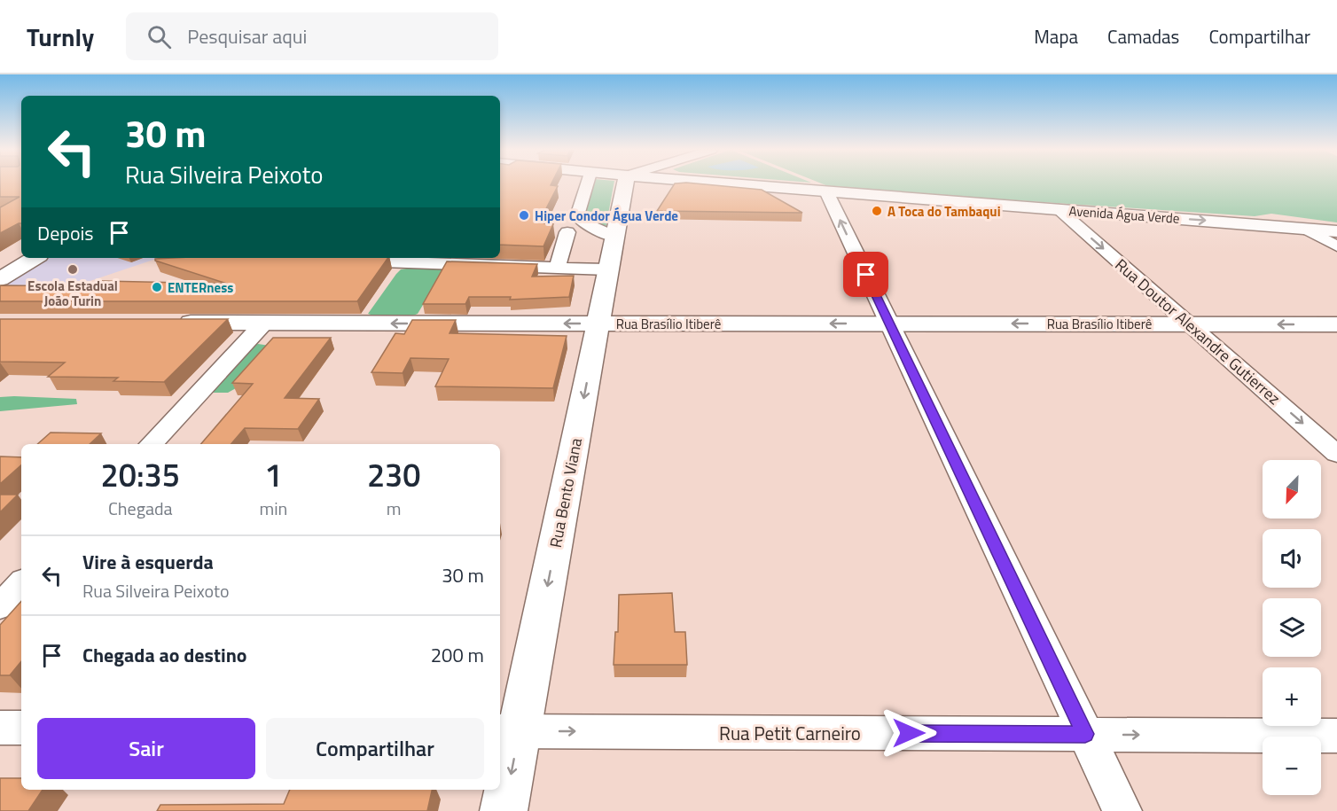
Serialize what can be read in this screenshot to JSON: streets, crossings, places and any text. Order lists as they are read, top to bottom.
{
  "streets": {
    "main road": ["Avenida Água Verde", "Rua Brasílio Itiberê", "Rua Bento Viana"],
    "street": ["Rua Doutor Alexandre Gutierrez", "Rua Petit Carneiro"]
  },
  "crossings": [
    ["Avenida Água Verde", "Rua Doutor Alexandre Gutierrez"],
    ["Rua Brasílio Itiberê", "Rua Doutor Alexandre Gutierrez"],
    ["Rua Brasílio Itiberê", "Rua Bento Viana"],
    ["Rua Bento Viana", "Rua Petit Carneiro"]
  ],
  "one_way": [
    "Avenida Água Verde",
    "Rua Brasílio Itiberê",
    "Rua Doutor Alexandre Gutierrez",
    "Rua Bento Viana",
    "Rua Petit Carneiro"
  ],
  "places": [
    "A Toca do Tambaqui",
    "Hiper Condor Água Verde",
    "Escola Estadual João Turin",
    "ENTERness"
  ],
  "north": "bottom left",
  "page": {
    "header": "Turnly",
    "search": "Pesquisar aqui",
    "nav": ["Mapa", "Camadas", "Compartilhar"],
    "turn": ["30 m", "Rua Silveira Peixoto"],
    "then": "Depois",
    "eta": [
      "20:35",
      "Chegada",
      "1",
      "min",
      "230",
      "m"
    ],
    "map_buttons": ["+", "−"],
    "list": [
      {
        "name": "Vire à esquerda",
        "note": "Rua Silveira Peixoto",
        "value": "30 m"
      },
      {
        "name": "Chegada ao destino",
        "value": "200 m"
      }
    ],
    "buttons": ["Sair", "Compartilhar"]
  }
}
